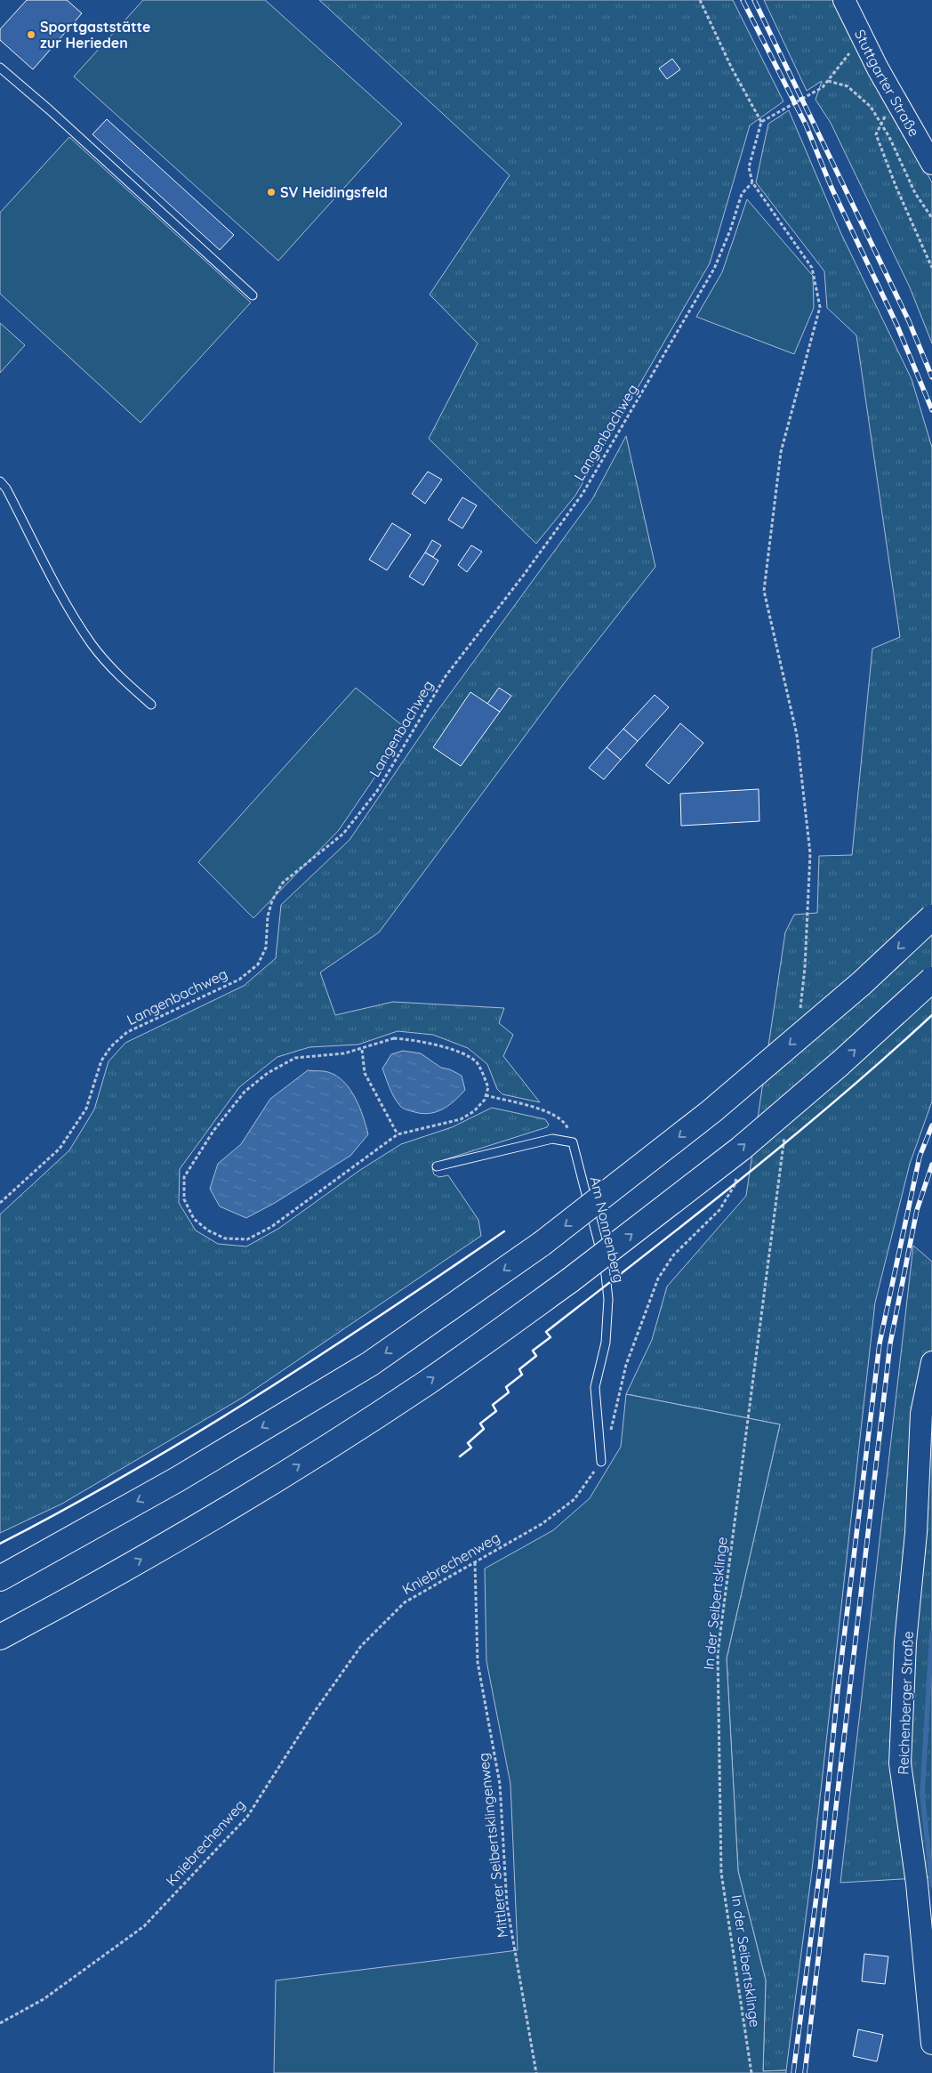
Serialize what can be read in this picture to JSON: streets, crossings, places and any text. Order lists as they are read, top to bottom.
{
  "streets": {
    "main road": ["Stuttgarter Straße", "Reichenberger Straße"],
    "lane": ["Am Nonnenberg"],
    "path": [
      "Langenbachweg",
      "Kniebrechenweg",
      "In der Seibertsklinge",
      "Mittlerer Seibertsklingenweg"
    ]
  },
  "crossings": [
    ["Am Nonnenberg", "Kniebrechenweg"],
    ["Kniebrechenweg", "Mittlerer Seibertsklingenweg"]
  ],
  "places": ["Sportgaststätte zur Herieden", "SV Heidingsfeld"]
}
